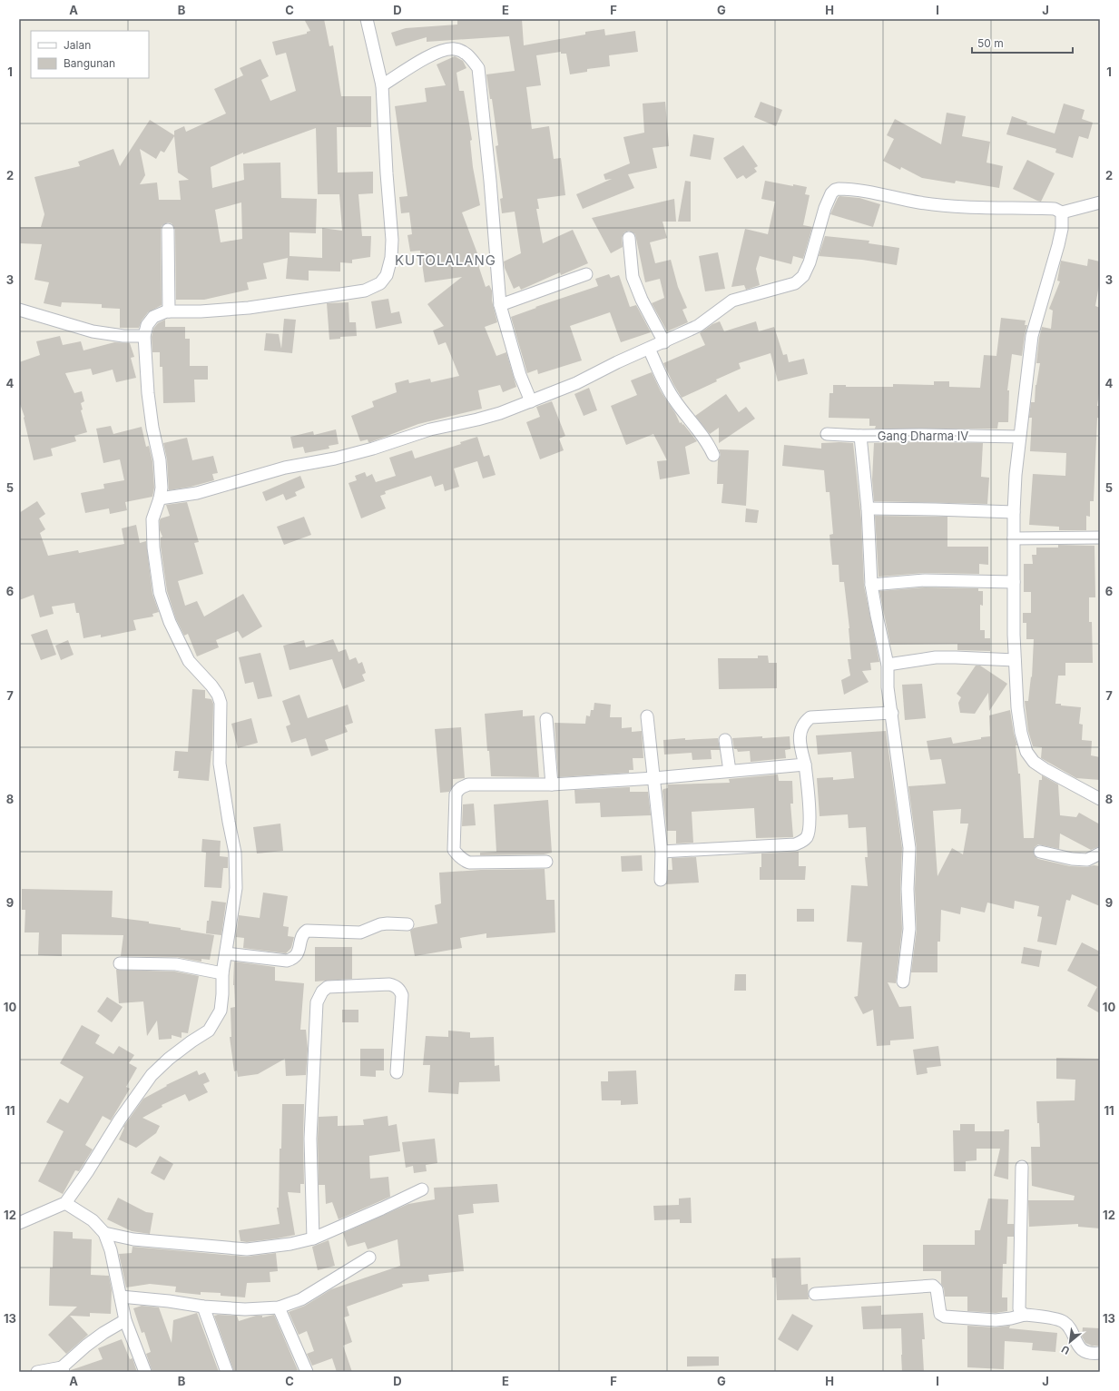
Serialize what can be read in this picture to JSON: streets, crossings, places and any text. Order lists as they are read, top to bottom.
{
  "streets": {
    "street": ["Gang Dharma IV"]
  },
  "districts": ["KUTOLALANG"],
  "legend": ["Jalan", "Bangunan"],
  "scale_bar": "50 m",
  "north": "bottom left",
  "grid": {
    "columns": [
      "A",
      "B",
      "C",
      "D",
      "E",
      "F",
      "G",
      "H",
      "I",
      "J"
    ],
    "rows": [
      "1",
      "2",
      "3",
      "4",
      "5",
      "6",
      "7",
      "8",
      "9",
      "10",
      "11",
      "12",
      "13"
    ]
  }
}
